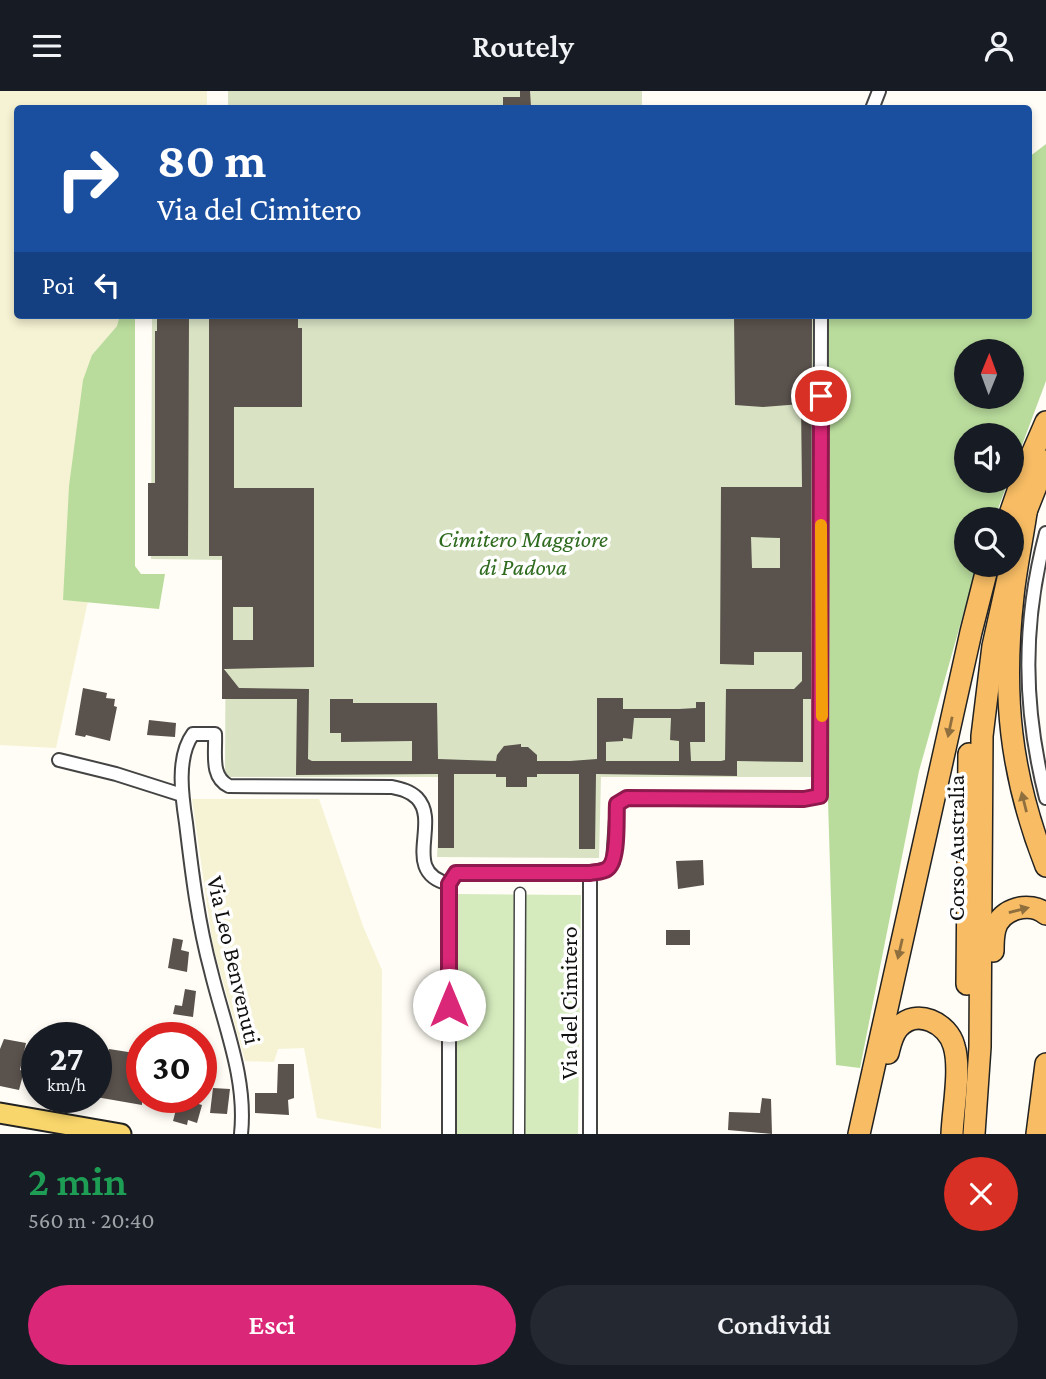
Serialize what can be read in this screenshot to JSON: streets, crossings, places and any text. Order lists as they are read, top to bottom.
{
  "streets": {
    "highway": ["Corso Australia"],
    "street": ["Via Leo Benvenuti", "Via del Cimitero"]
  },
  "parks": ["Cimitero Maggiore di Padova"],
  "north": "top",
  "page": {
    "header": "Routely",
    "turn": ["80 m", "Via del Cimitero"],
    "then": "Poi",
    "speed": "27 km/h",
    "limit": "30",
    "heading": ["2 min", "560 m · 20:40"],
    "buttons": ["Esci", "Condividi"]
  }
}
